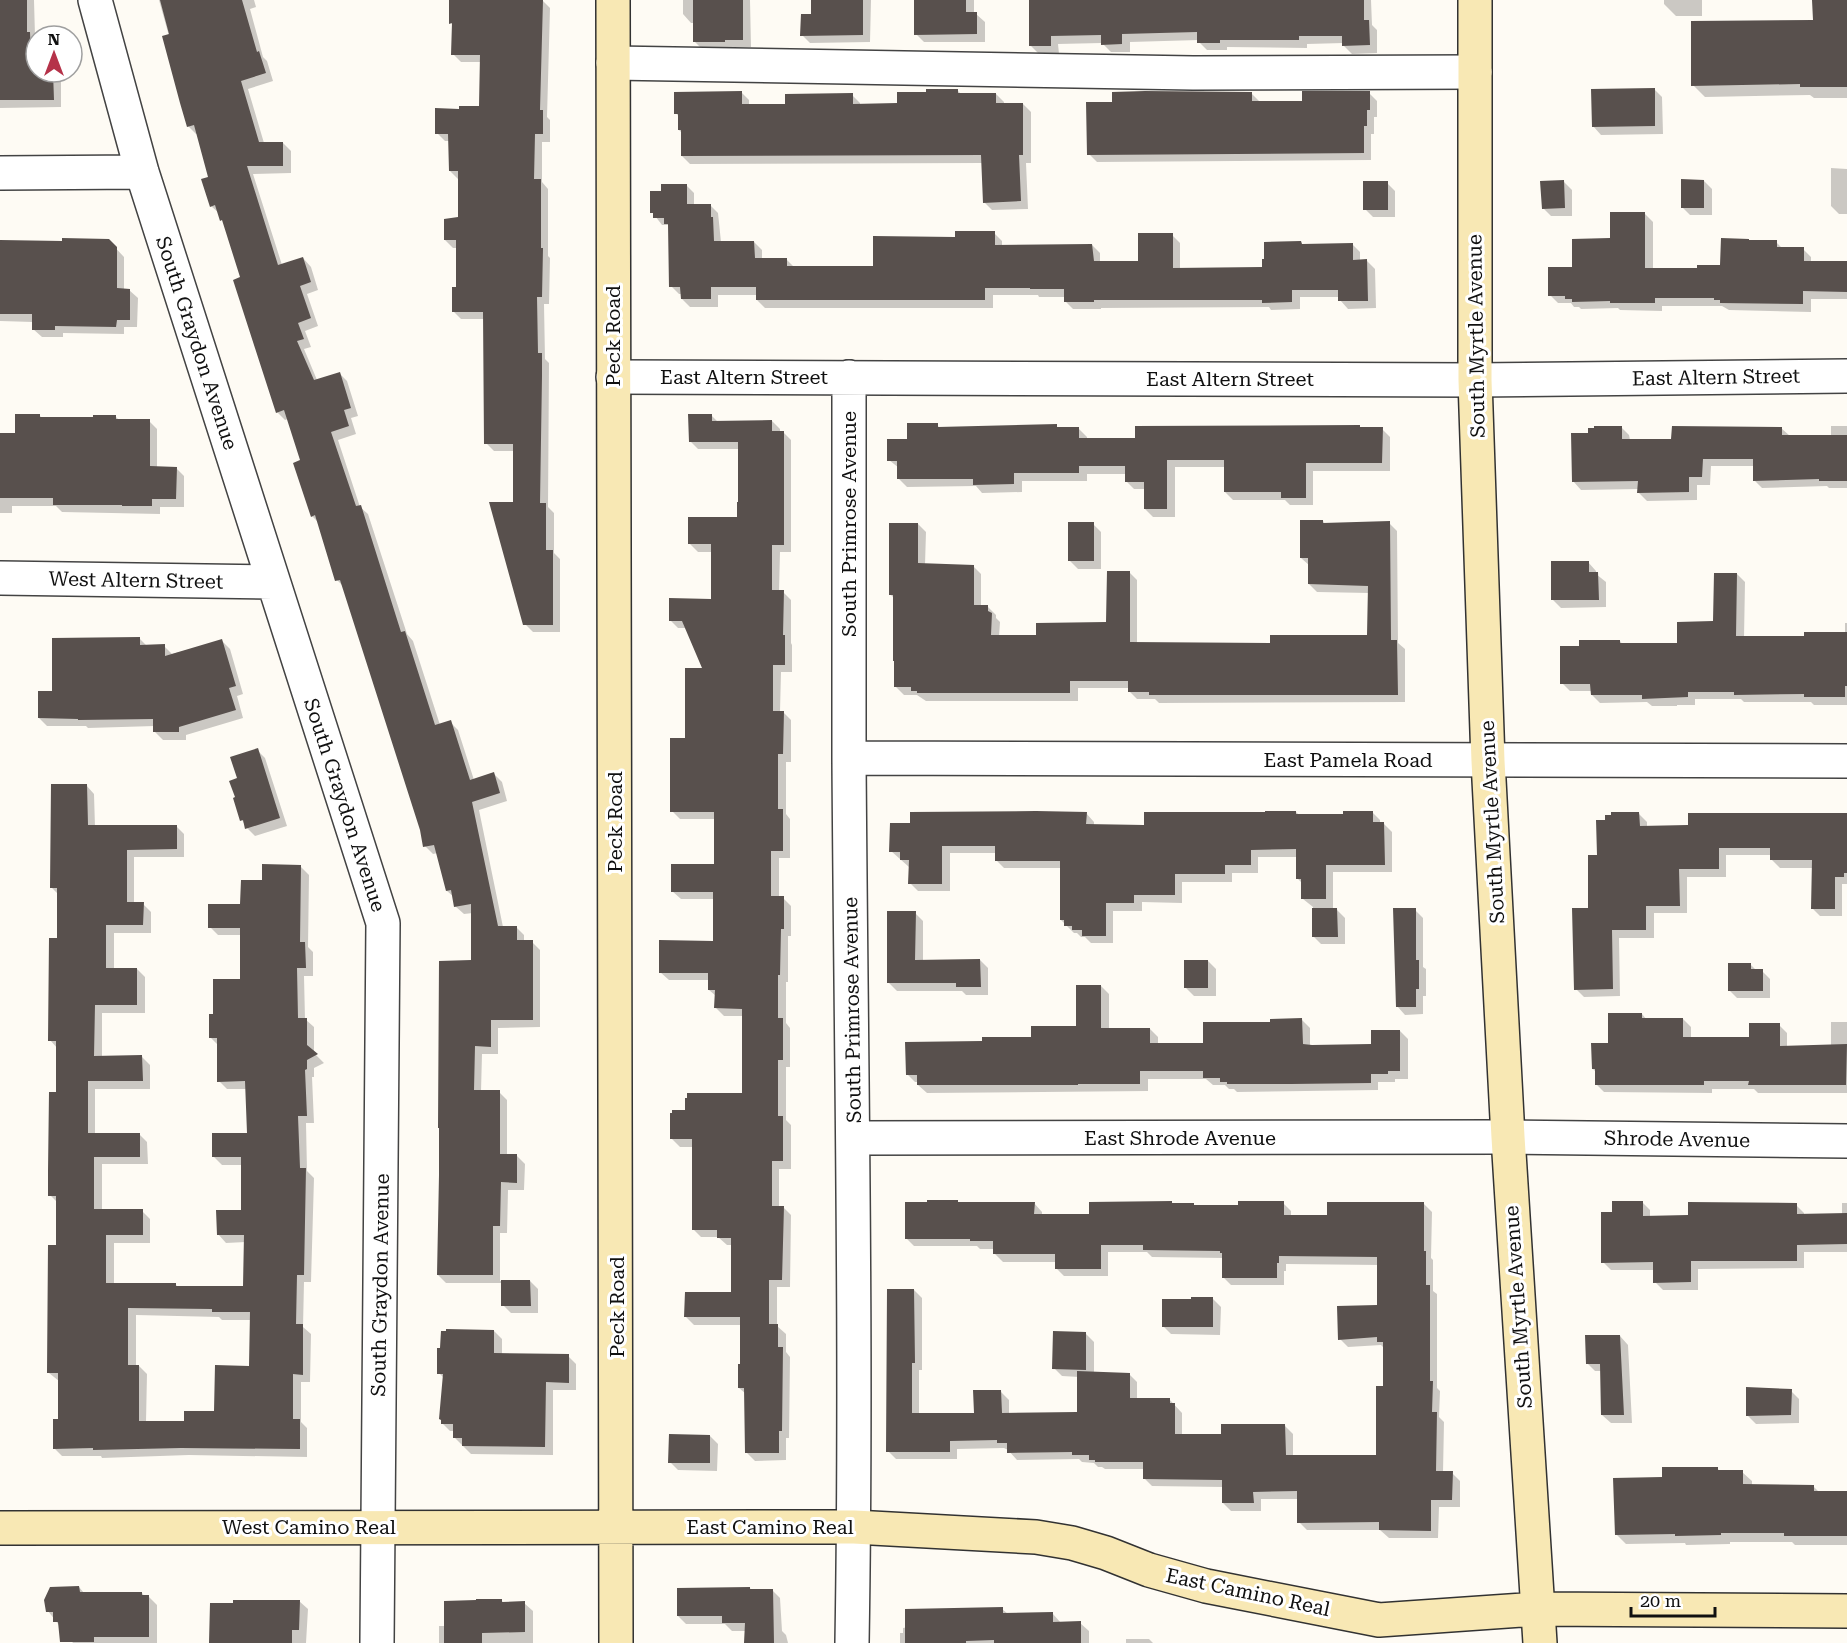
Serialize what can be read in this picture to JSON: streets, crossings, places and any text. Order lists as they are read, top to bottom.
{
  "streets": {
    "street": [
      "Peck Road",
      "South Myrtle Avenue",
      "South Graydon Avenue",
      "East Altern Street",
      "South Primrose Avenue",
      "West Altern Street",
      "East Pamela Road",
      "East Shrode Avenue",
      "Shrode Avenue",
      "West Camino Real",
      "East Camino Real"
    ]
  },
  "crossings": [
    ["Peck Road", "East Altern Street"],
    ["Peck Road", "West Camino Real"],
    ["Peck Road", "East Camino Real"],
    ["South Myrtle Avenue", "East Altern Street"],
    ["South Myrtle Avenue", "East Pamela Road"],
    ["South Myrtle Avenue", "East Shrode Avenue"],
    ["South Myrtle Avenue", "Shrode Avenue"],
    ["South Myrtle Avenue", "East Camino Real"],
    ["South Graydon Avenue", "West Altern Street"],
    ["South Graydon Avenue", "West Camino Real"],
    ["East Altern Street", "South Primrose Avenue"],
    ["South Primrose Avenue", "East Pamela Road"],
    ["South Primrose Avenue", "East Shrode Avenue"],
    ["South Primrose Avenue", "East Camino Real"],
    ["East Shrode Avenue", "Shrode Avenue"],
    ["West Camino Real", "East Camino Real"]
  ],
  "scale_bar": "20 m",
  "north": "top"
}
